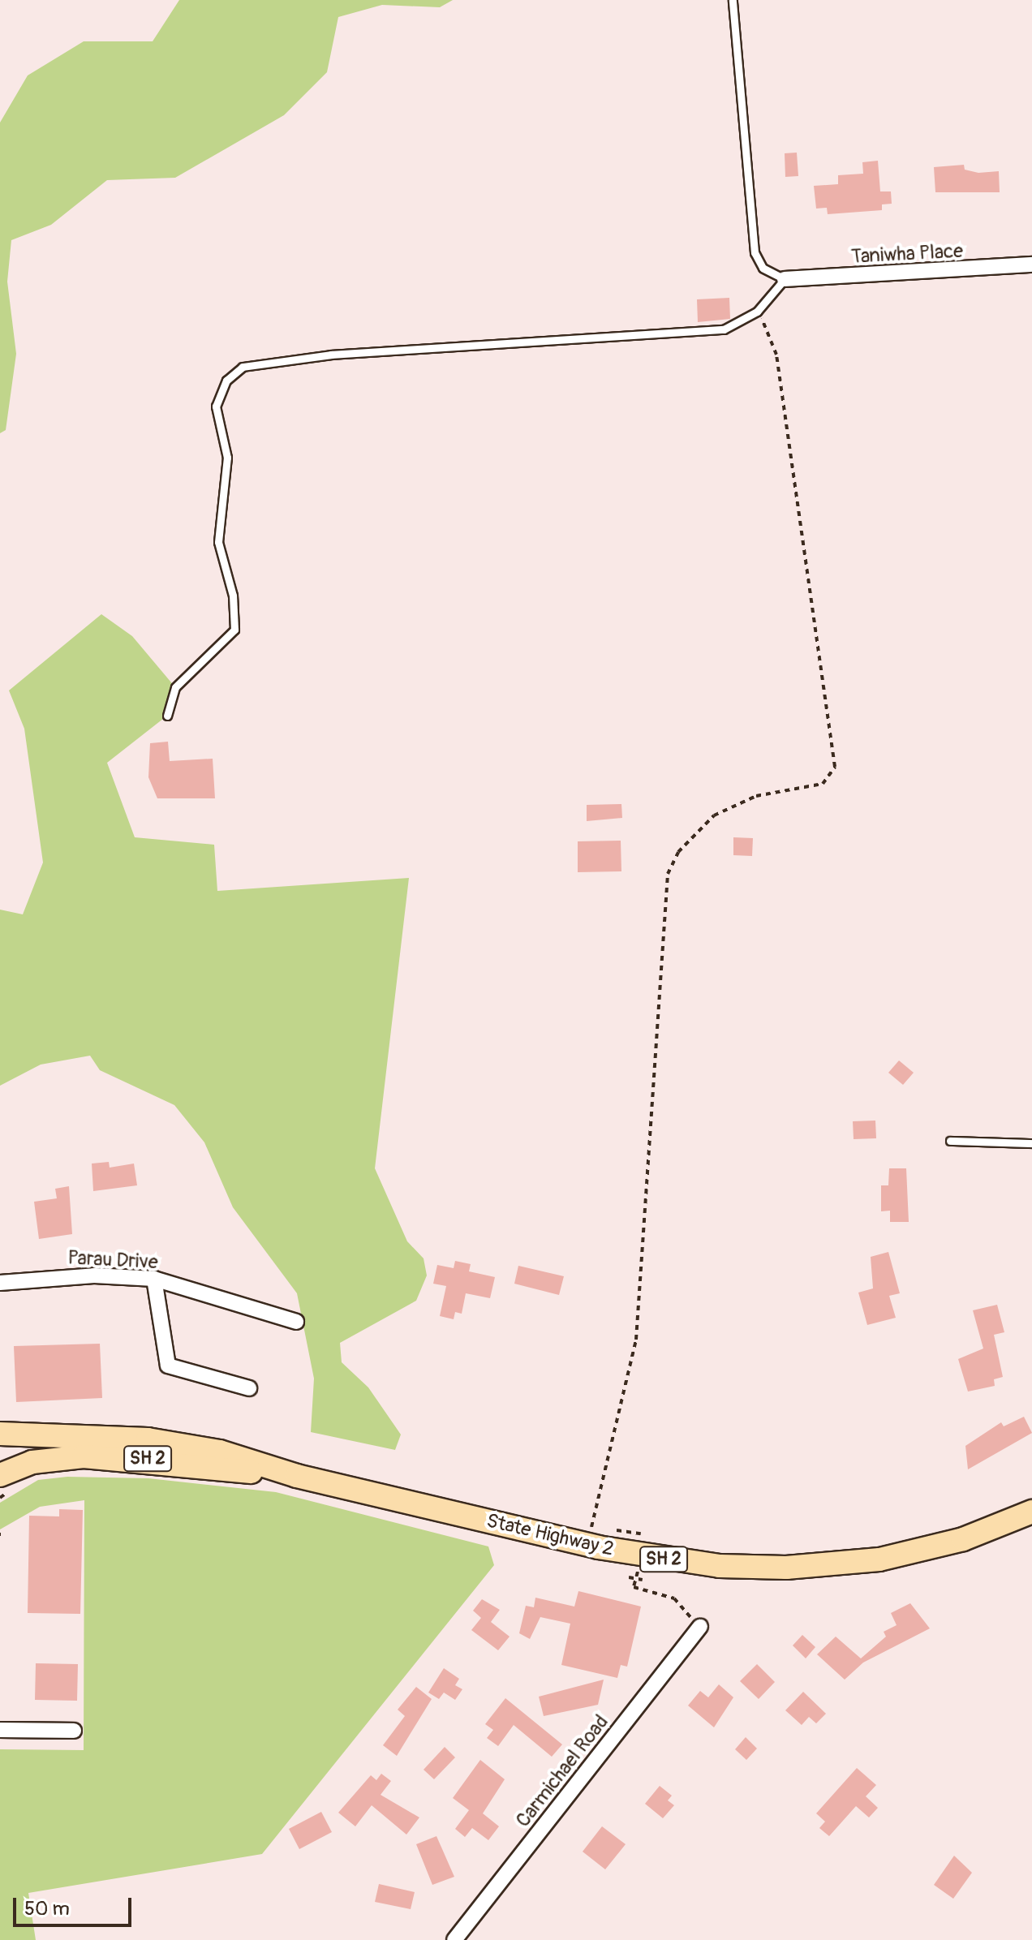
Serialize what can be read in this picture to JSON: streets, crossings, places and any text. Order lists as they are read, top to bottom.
{
  "streets": {
    "highway": ["SH 2", "State Highway 2"],
    "street": ["Taniwha Place", "Parau Drive", "Carmichael Road"]
  },
  "scale_bar": "50 m"
}
